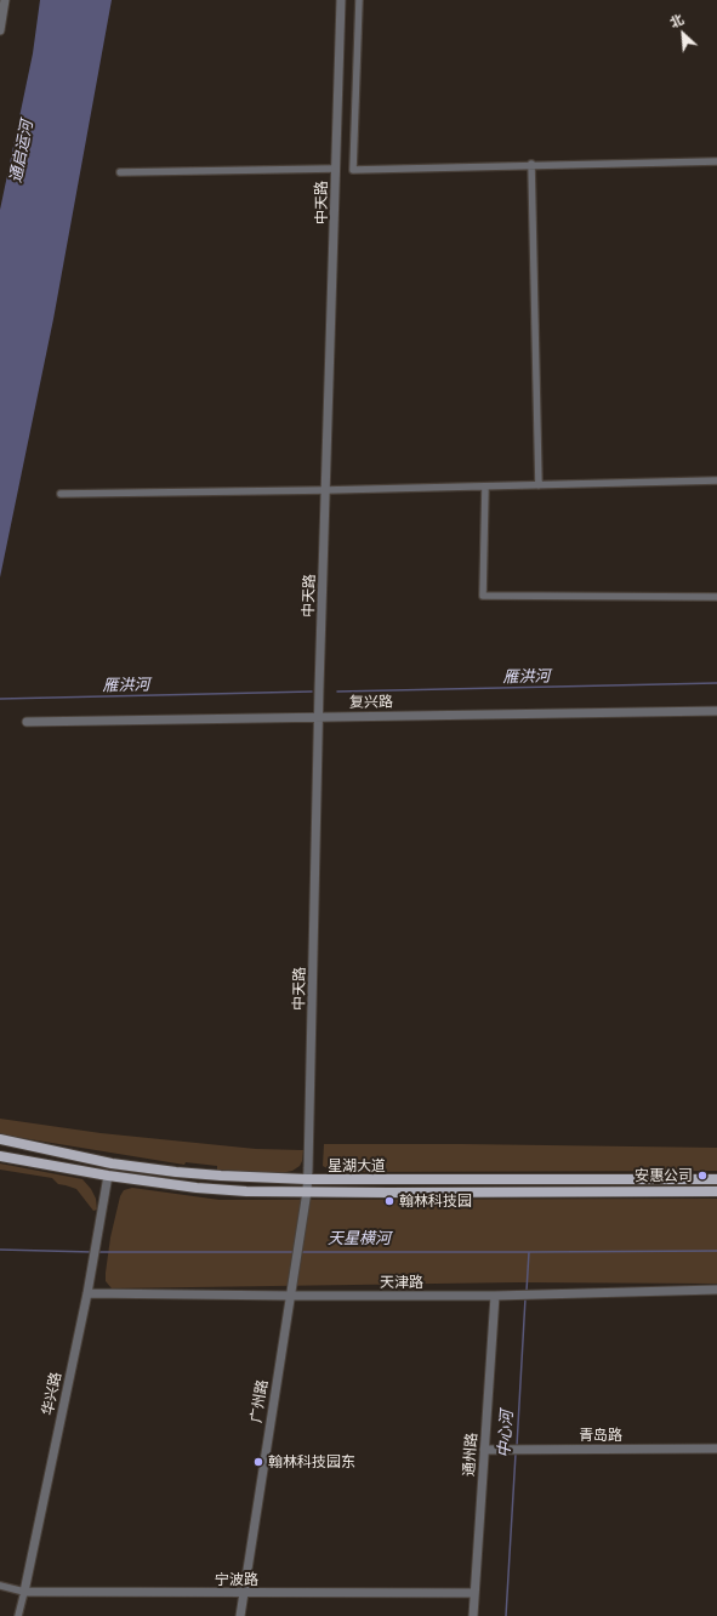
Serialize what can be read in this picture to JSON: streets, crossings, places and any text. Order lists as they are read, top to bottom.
{
  "streets": {
    "main road": ["星湖大道"],
    "street": [
      "中天路",
      "复兴路",
      "天津路",
      "华兴路",
      "广州路",
      "青岛路",
      "通州路",
      "宁波路"
    ]
  },
  "crossings": [
    ["中天路", "复兴路"],
    ["中天路", "星湖大道"],
    ["中天路", "广州路"],
    ["星湖大道", "华兴路"],
    ["星湖大道", "广州路"],
    ["天津路", "华兴路"],
    ["天津路", "广州路"],
    ["天津路", "通州路"],
    ["华兴路", "宁波路"],
    ["广州路", "宁波路"],
    ["青岛路", "通州路"],
    ["通州路", "宁波路"]
  ],
  "water": [
    "通启运河",
    "雁洪河",
    "天星横河",
    "中心河"
  ],
  "places": ["安惠公司", "翰林科技园", "翰林科技园东"],
  "north": "top left"
}
